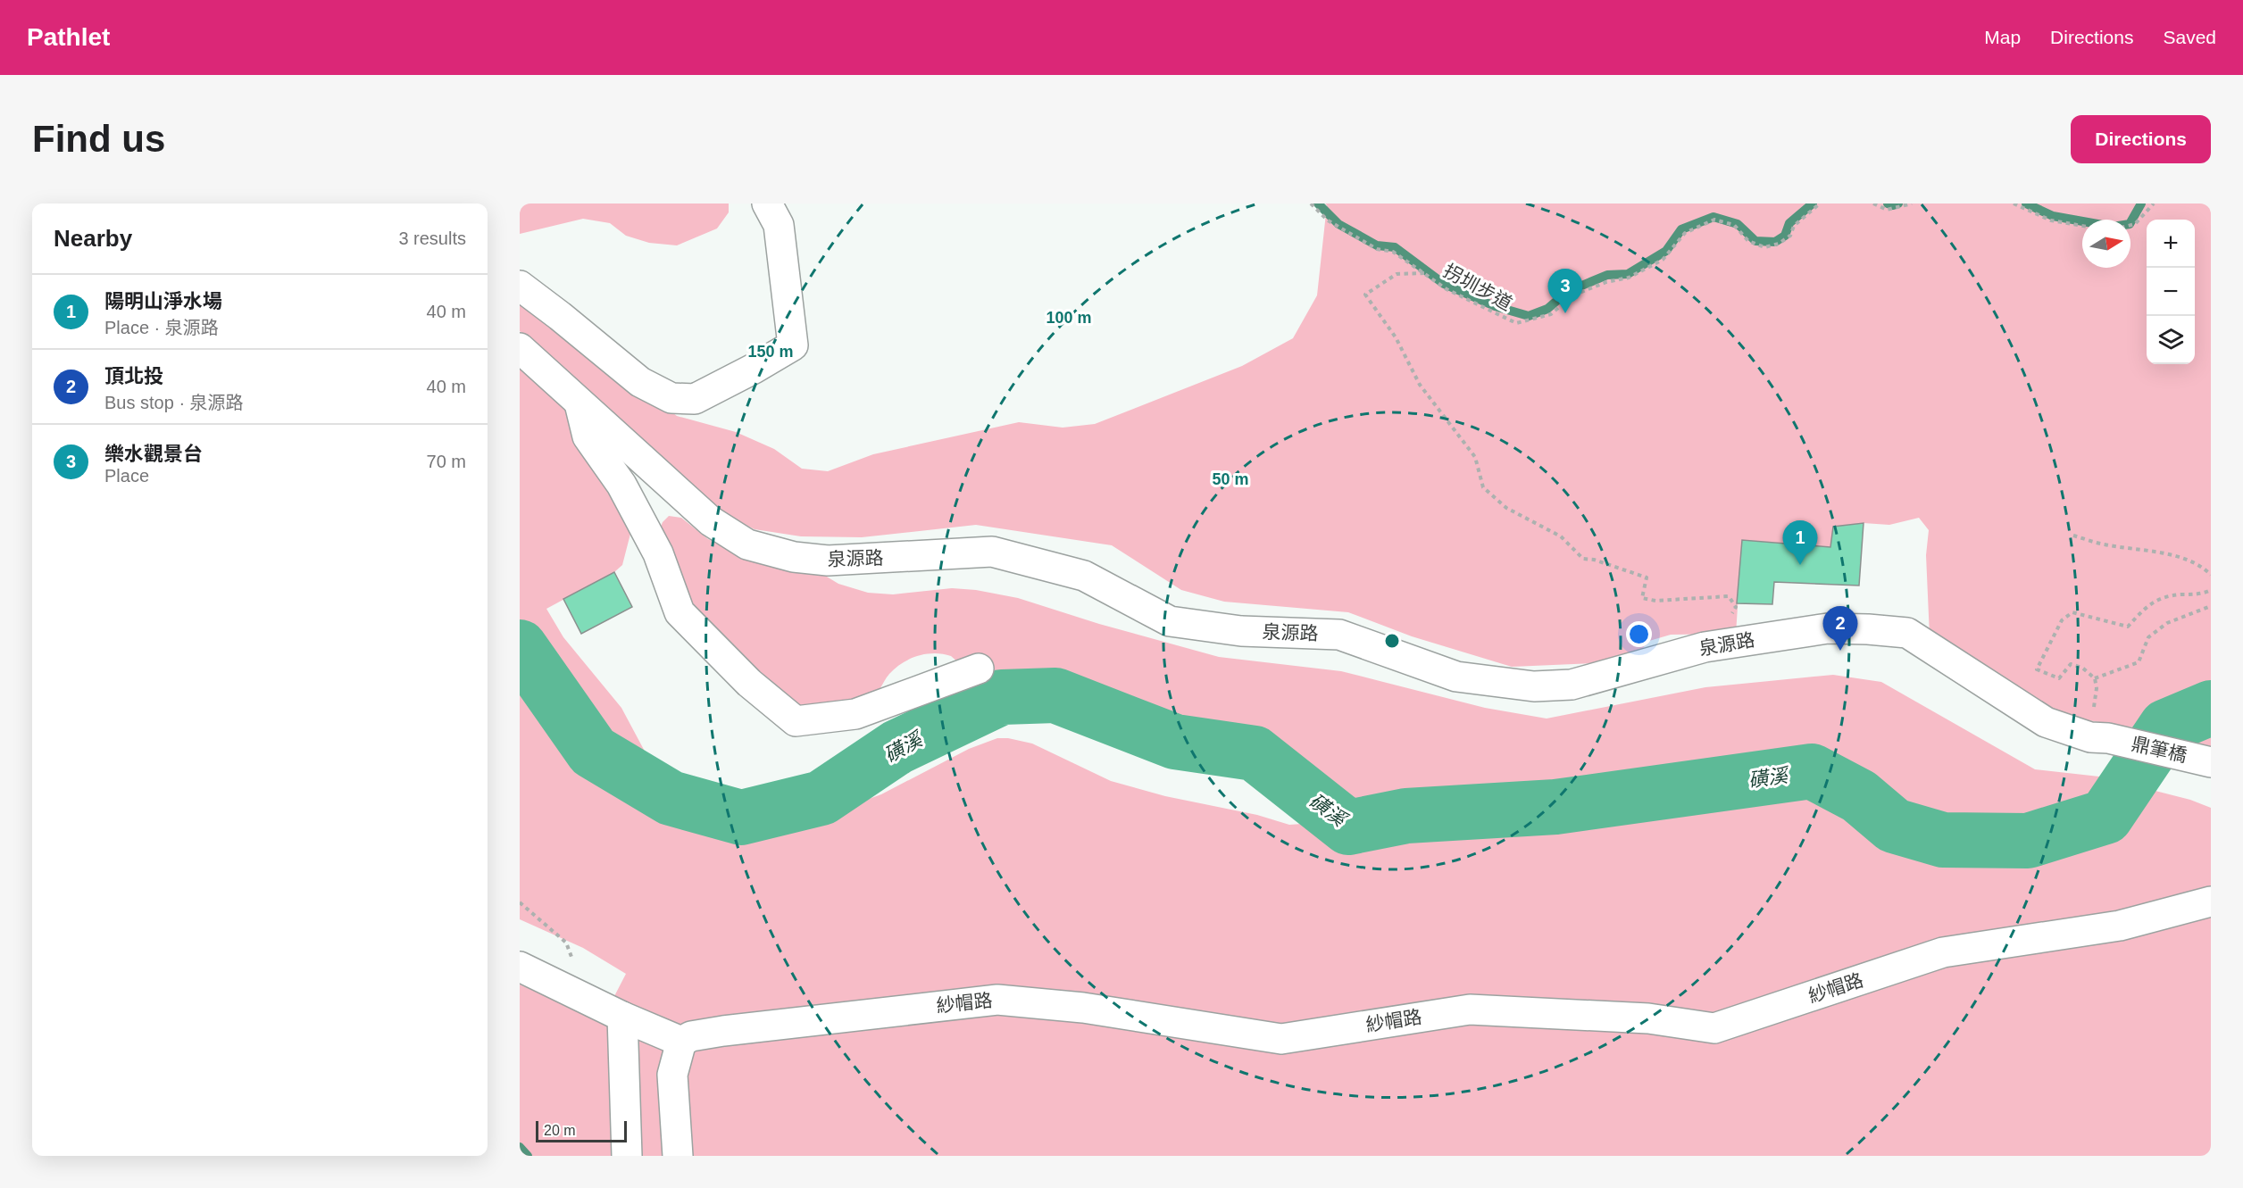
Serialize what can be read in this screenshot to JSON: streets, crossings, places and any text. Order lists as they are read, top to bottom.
{
  "streets": {
    "street": ["泉源路", "鼎筆橋", "紗帽路"],
    "path": ["拐圳步道"]
  },
  "crossings": [
    ["泉源路", "鼎筆橋"]
  ],
  "water": ["磺溪"],
  "scale_bar": "20 m",
  "north": "right",
  "page": {
    "header": "Pathlet",
    "nav": ["Map", "Directions", "Saved"],
    "buttons": "Directions",
    "title": "Find us",
    "heading": ["Nearby", "3 results"],
    "map_buttons": ["+", "−"],
    "pins": ["3", "1", "2"],
    "list": [
      {
        "mark": "1",
        "name": "陽明山淨水場",
        "note": "Place · 泉源路",
        "value": "40 m"
      },
      {
        "mark": "2",
        "name": "頂北投",
        "note": "Bus stop · 泉源路",
        "value": "40 m"
      },
      {
        "mark": "3",
        "name": "樂水觀景台",
        "note": "Place",
        "value": "70 m"
      }
    ],
    "scale": "20 m"
  },
  "rings": ["100 m", "150 m", "50 m"]
}
